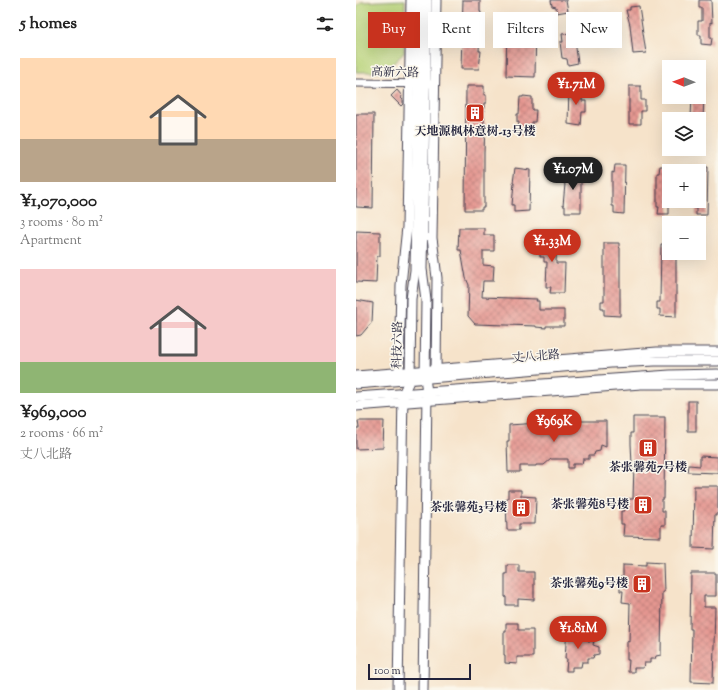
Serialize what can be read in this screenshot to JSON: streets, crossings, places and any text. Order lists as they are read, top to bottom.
{
  "streets": {
    "main road": ["科技六路", "丈八北路"],
    "street": ["高新六路"]
  },
  "crossings": [
    ["高新六路", "科技六路"],
    ["科技六路", "丈八北路"]
  ],
  "places": {
    "building": [
      "天地源枫林意树-13号楼",
      "茶张馨苑7号楼",
      "茶张馨苑8号楼",
      "茶张馨苑3号楼",
      "茶张馨苑9号楼"
    ]
  },
  "scale_bar": "100 m",
  "north": "left",
  "page": {
    "heading": "5 homes",
    "chip": [
      "Buy",
      "Rent",
      "Filters",
      "New"
    ],
    "list": [
      {
        "name": "¥1,070,000",
        "note": "3 rooms · 80 m² · Apartment"
      },
      {
        "name": "¥969,000",
        "note": "2 rooms · 66 m² · 丈八北路"
      }
    ],
    "map_buttons": ["+", "−"],
    "price": [
      "¥1.71M",
      "¥1.07M",
      "¥1.33M",
      "¥969K",
      "¥1.81M"
    ],
    "scale": "100 m"
  }
}
